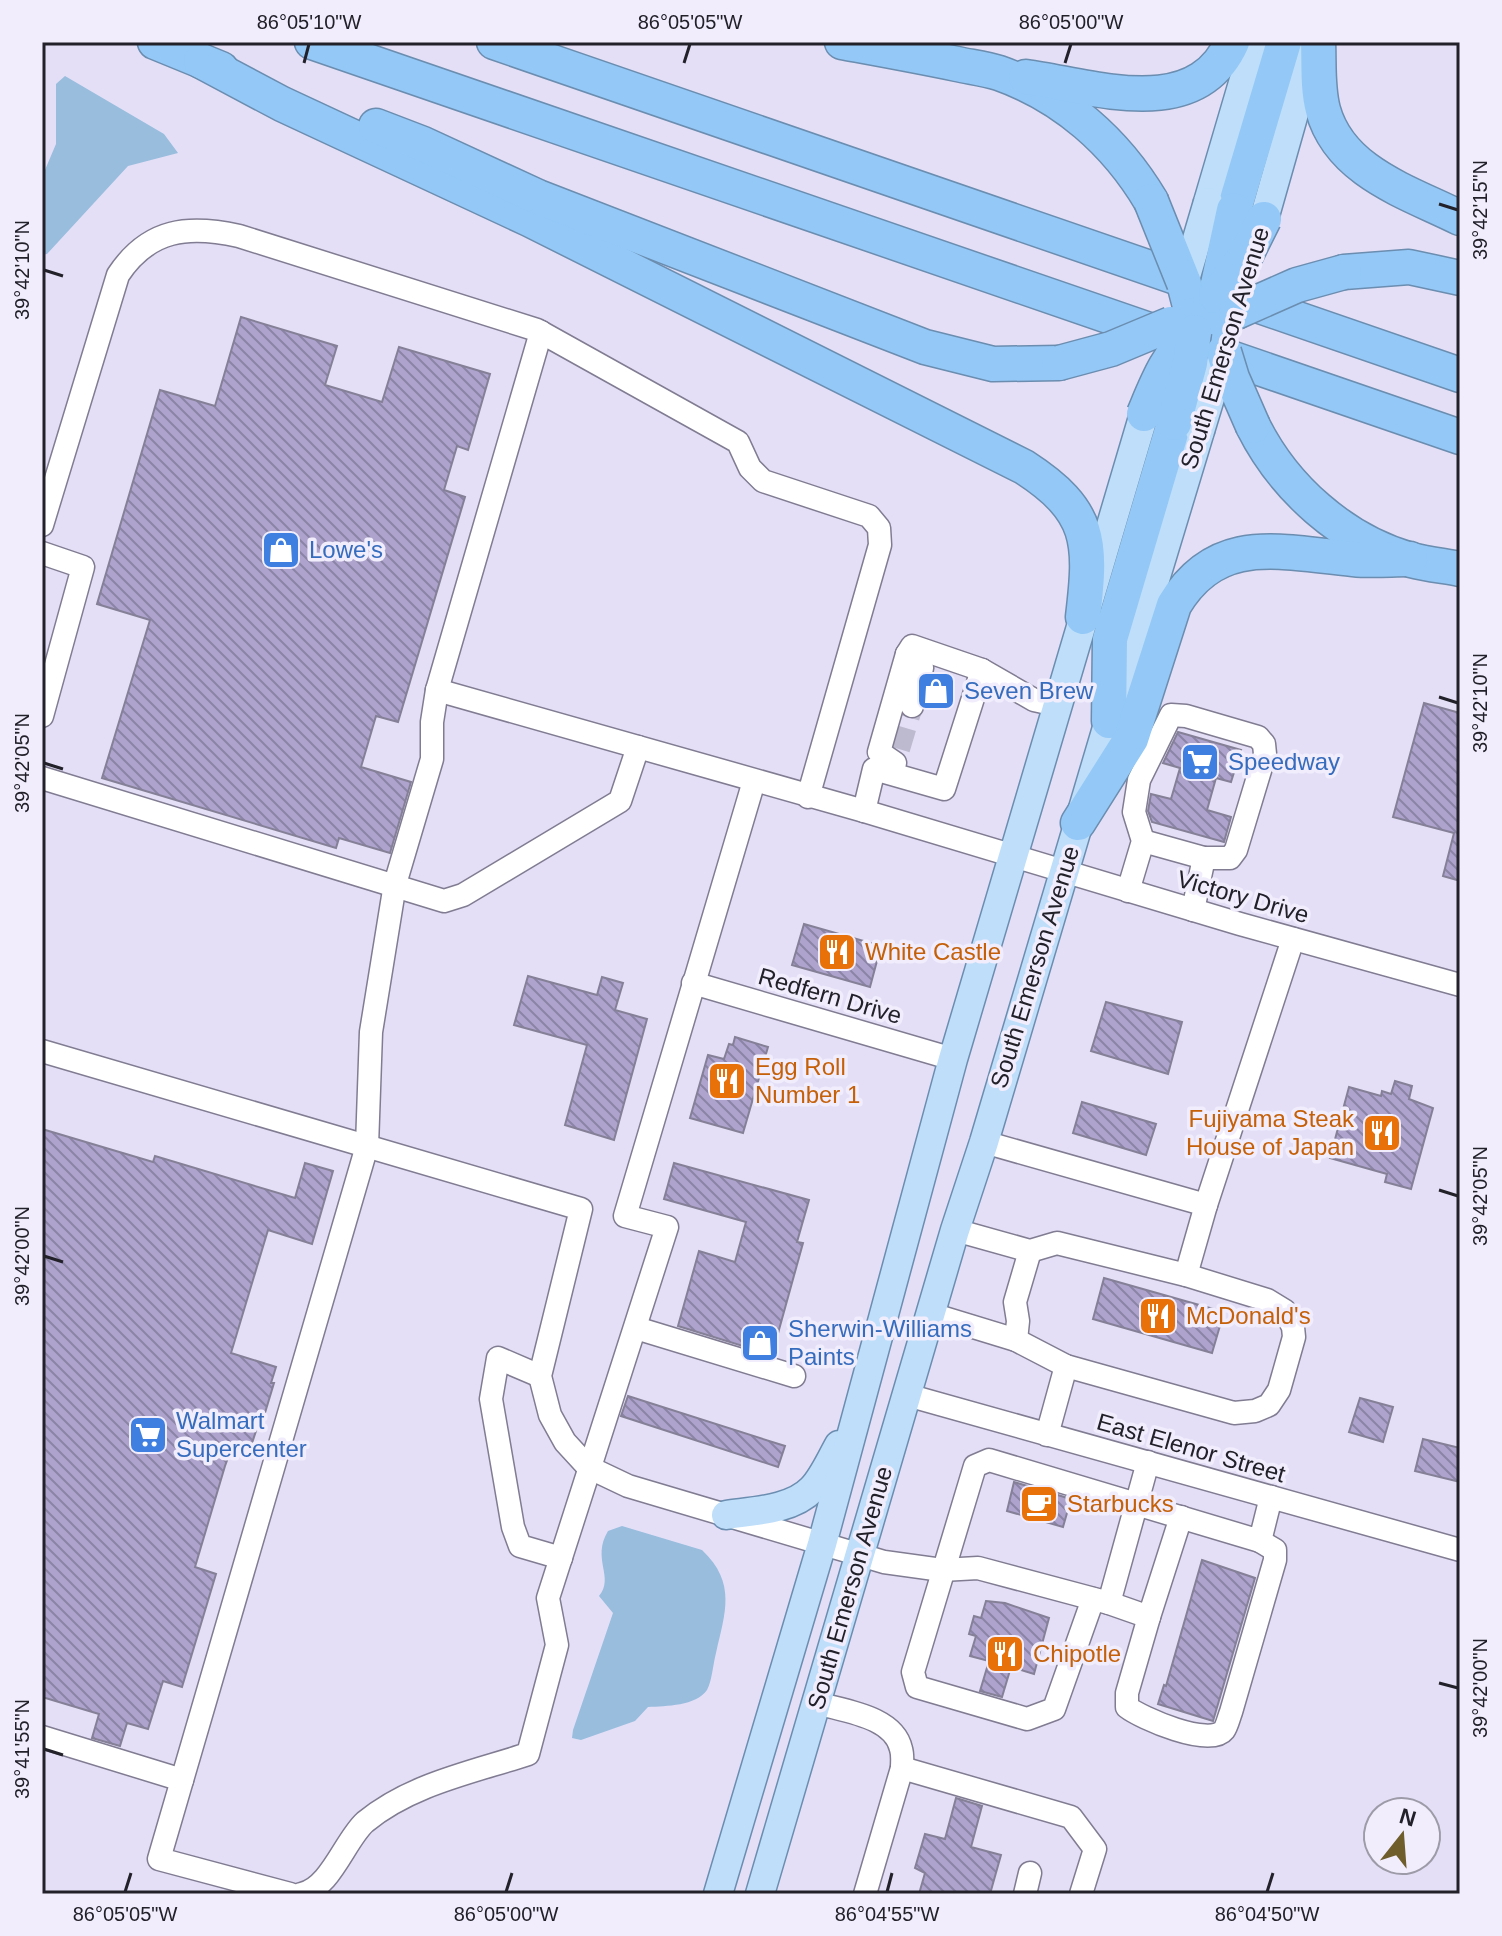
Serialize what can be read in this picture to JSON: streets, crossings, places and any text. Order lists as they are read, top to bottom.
{
  "streets": {
    "main road": ["South Emerson Avenue"],
    "street": ["Victory Drive", "Redfern Drive", "East Elenor Street"]
  },
  "crossings": [
    ["South Emerson Avenue", "Victory Drive"],
    ["South Emerson Avenue", "Redfern Drive"],
    ["South Emerson Avenue", "East Elenor Street"]
  ],
  "places": {
    "shop": ["Lowe's", "Seven Brew", "Sherwin-Williams Paints"],
    "supermarket": ["Speedway", "Walmart Supercenter"],
    "restaurant": [
      "White Castle",
      "Egg Roll Number 1",
      "Fujiyama Steak House of Japan",
      "McDonald's",
      "Chipotle"
    ],
    "cafe": ["Starbucks"]
  },
  "north": "top",
  "coordinates": [
    "86°05'10\"W",
    "86°05'05\"W",
    "86°05'00\"W",
    "39°42'15\"N",
    "39°42'10\"N",
    "39°42'05\"N",
    "39°42'00\"N",
    "39°41'55\"N",
    "86°04'55\"W",
    "86°04'50\"W"
  ]
}
